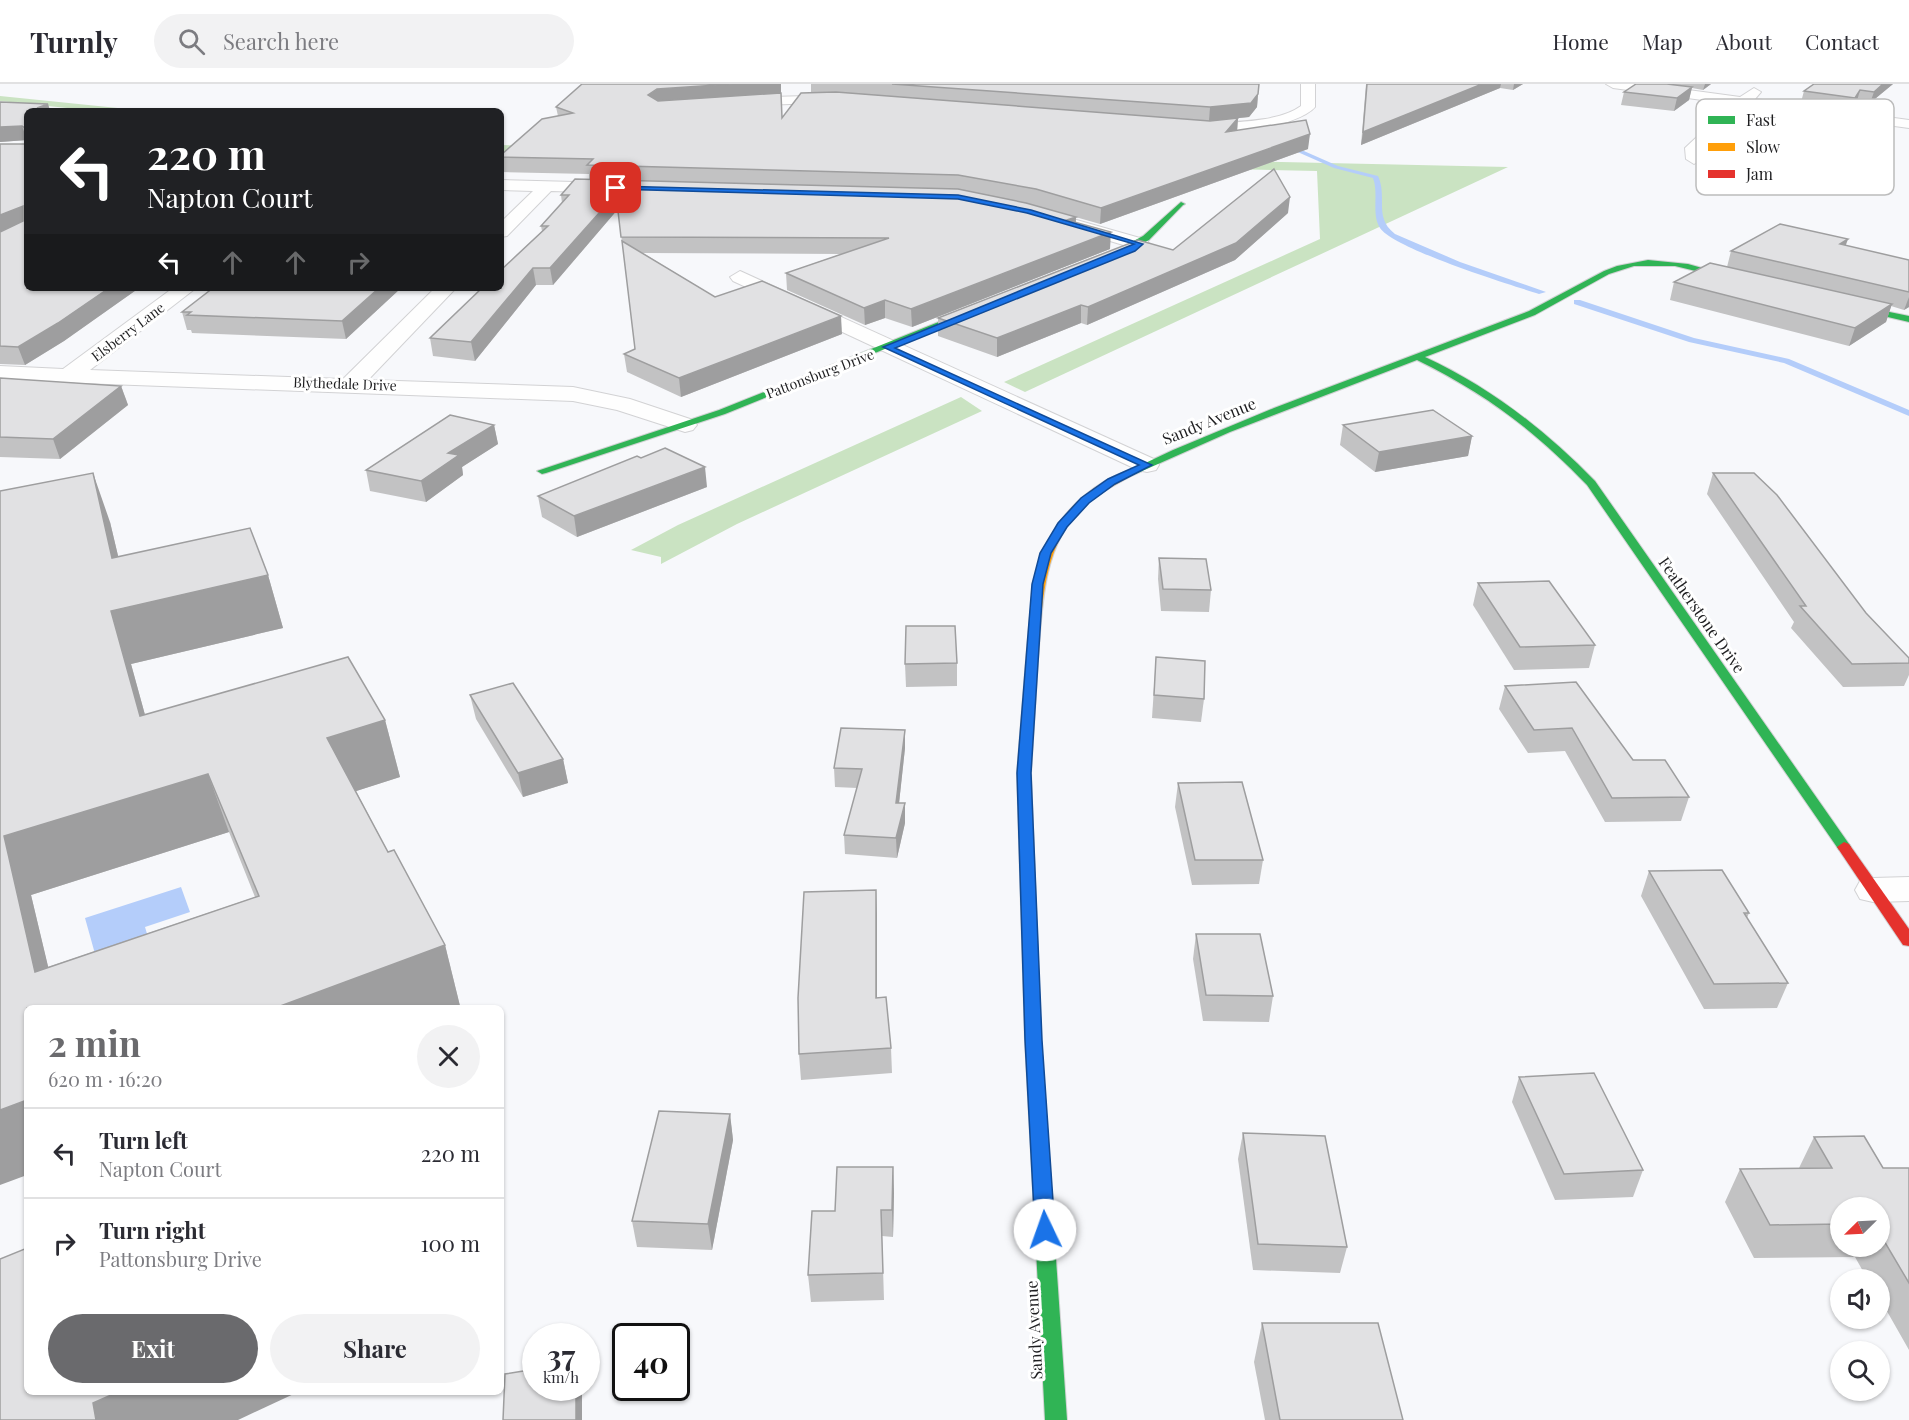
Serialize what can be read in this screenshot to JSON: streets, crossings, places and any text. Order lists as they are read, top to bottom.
{
  "streets": {
    "street": [
      "Elsberry Lane",
      "Pattonsburg Drive",
      "Blythedale Drive",
      "Sandy Avenue",
      "Featherstone Drive"
    ]
  },
  "crossings": [
    ["Elsberry Lane", "Blythedale Drive"],
    ["Pattonsburg Drive", "Blythedale Drive"],
    ["Sandy Avenue", "Featherstone Drive"]
  ],
  "legend": ["Fast", "Slow", "Jam"],
  "north": "bottom left",
  "page": {
    "header": "Turnly",
    "search": "Search here",
    "nav": [
      "Home",
      "Map",
      "About",
      "Contact"
    ],
    "turn": ["220 m", "Napton Court"],
    "heading": ["2 min", "620 m · 16:20"],
    "list": [
      {
        "name": "Turn left",
        "note": "Napton Court",
        "value": "220 m"
      },
      {
        "name": "Turn right",
        "note": "Pattonsburg Drive",
        "value": "100 m"
      }
    ],
    "buttons": ["Exit", "Share"],
    "speed": "37 km/h",
    "limit": "40"
  }
}
